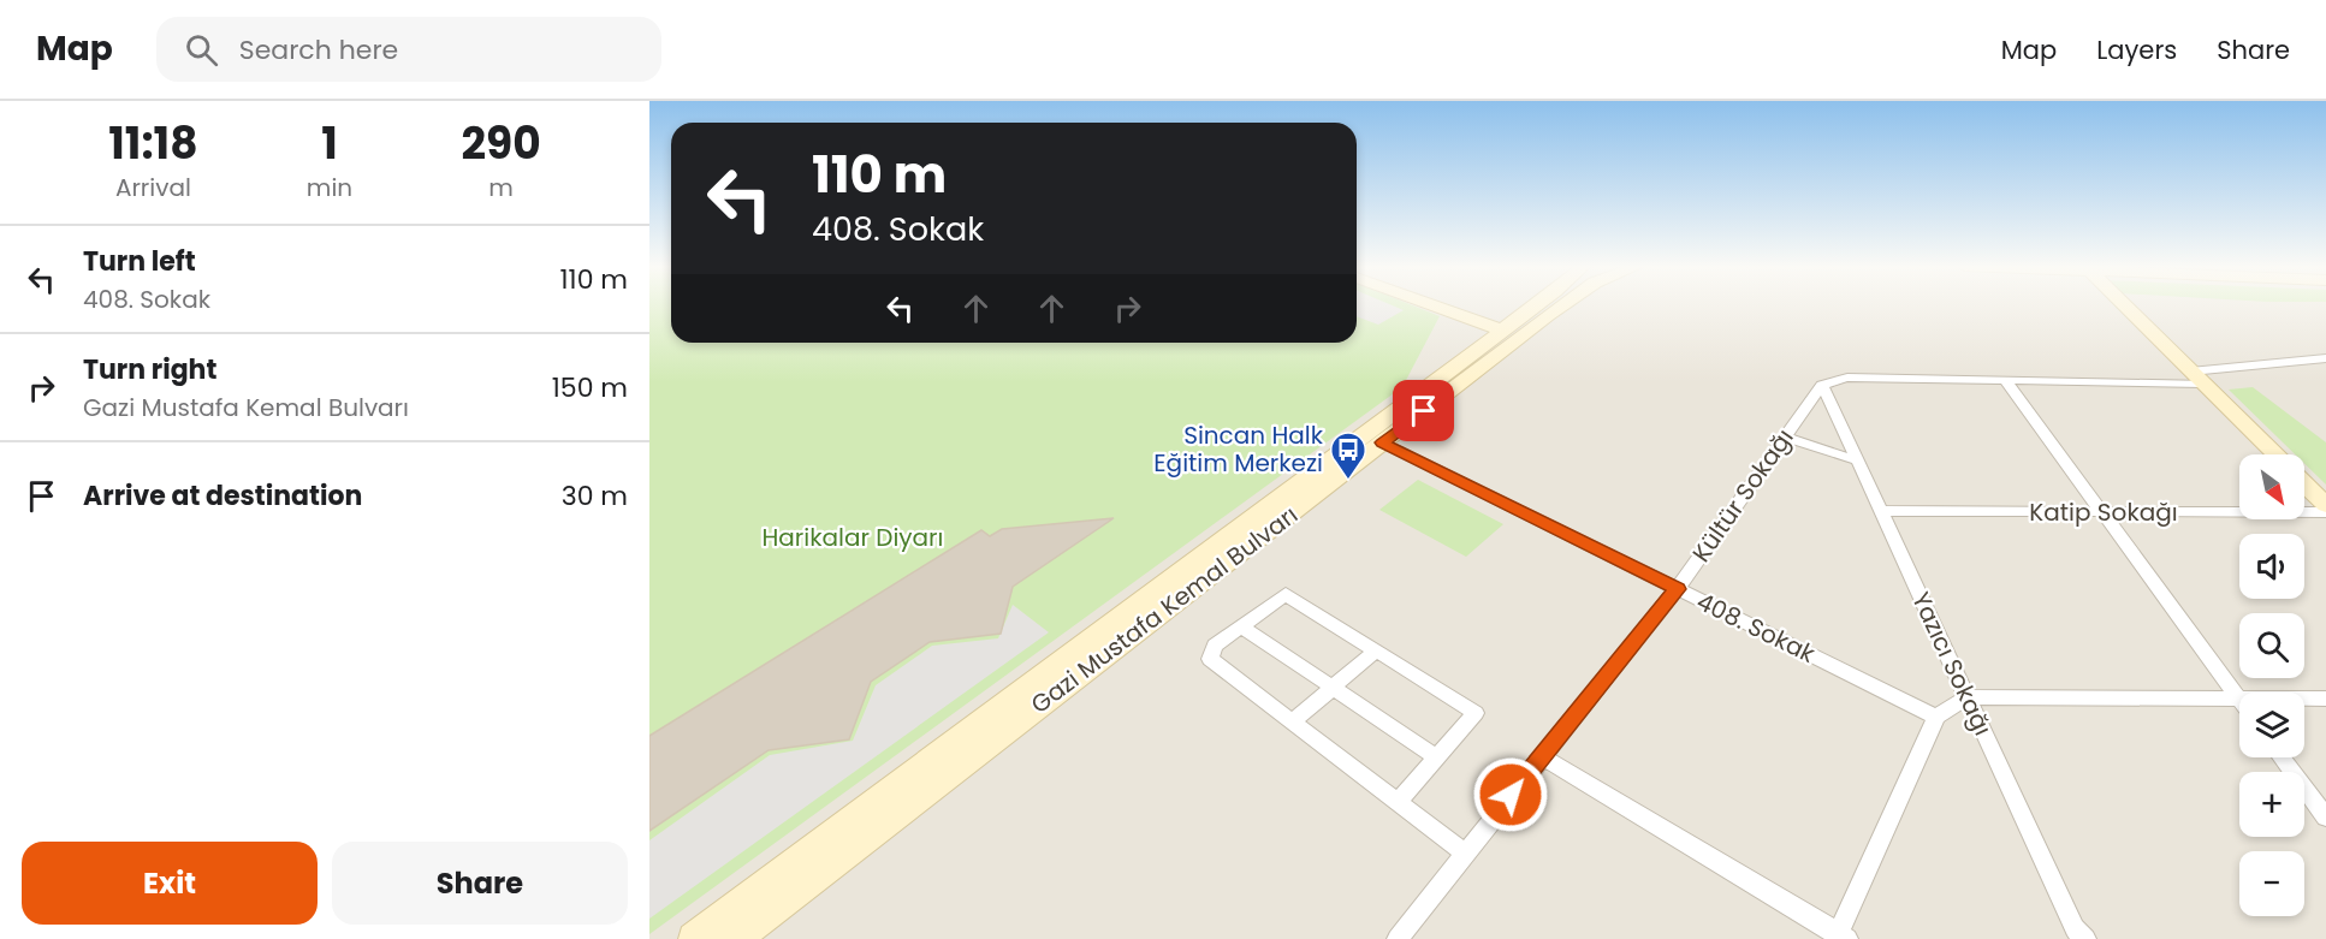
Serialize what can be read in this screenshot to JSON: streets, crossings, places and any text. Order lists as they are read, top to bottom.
{
  "streets": {
    "main road": ["Gazi Mustafa Kemal Bulvarı"],
    "street": [
      "Kültür Sokağı",
      "Katip Sokağı",
      "408. Sokak",
      "Yazıcı Sokağı"
    ]
  },
  "crossings": [
    ["Kültür Sokağı", "408. Sokak"],
    ["Kültür Sokağı", "Yazıcı Sokağı"],
    ["Katip Sokağı", "Yazıcı Sokağı"],
    ["Gazi Mustafa Kemal Bulvarı", "408. Sokak"]
  ],
  "parks": ["Harikalar Diyarı"],
  "places": {
    "bus stop": ["Sincan Halk Eğitim Merkezi"]
  },
  "north": "bottom right",
  "page": {
    "header": "Map",
    "search": "Search here",
    "nav": ["Map", "Layers", "Share"],
    "eta": [
      "11:18",
      "Arrival",
      "1",
      "min",
      "290",
      "m"
    ],
    "turn": ["110 m", "408. Sokak"],
    "list": [
      {
        "name": "Turn left",
        "note": "408. Sokak",
        "value": "110 m"
      },
      {
        "name": "Turn right",
        "note": "Gazi Mustafa Kemal Bulvarı",
        "value": "150 m"
      },
      {
        "name": "Arrive at destination",
        "value": "30 m"
      }
    ],
    "map_buttons": ["+", "−"],
    "buttons": ["Exit", "Share"]
  }
}
